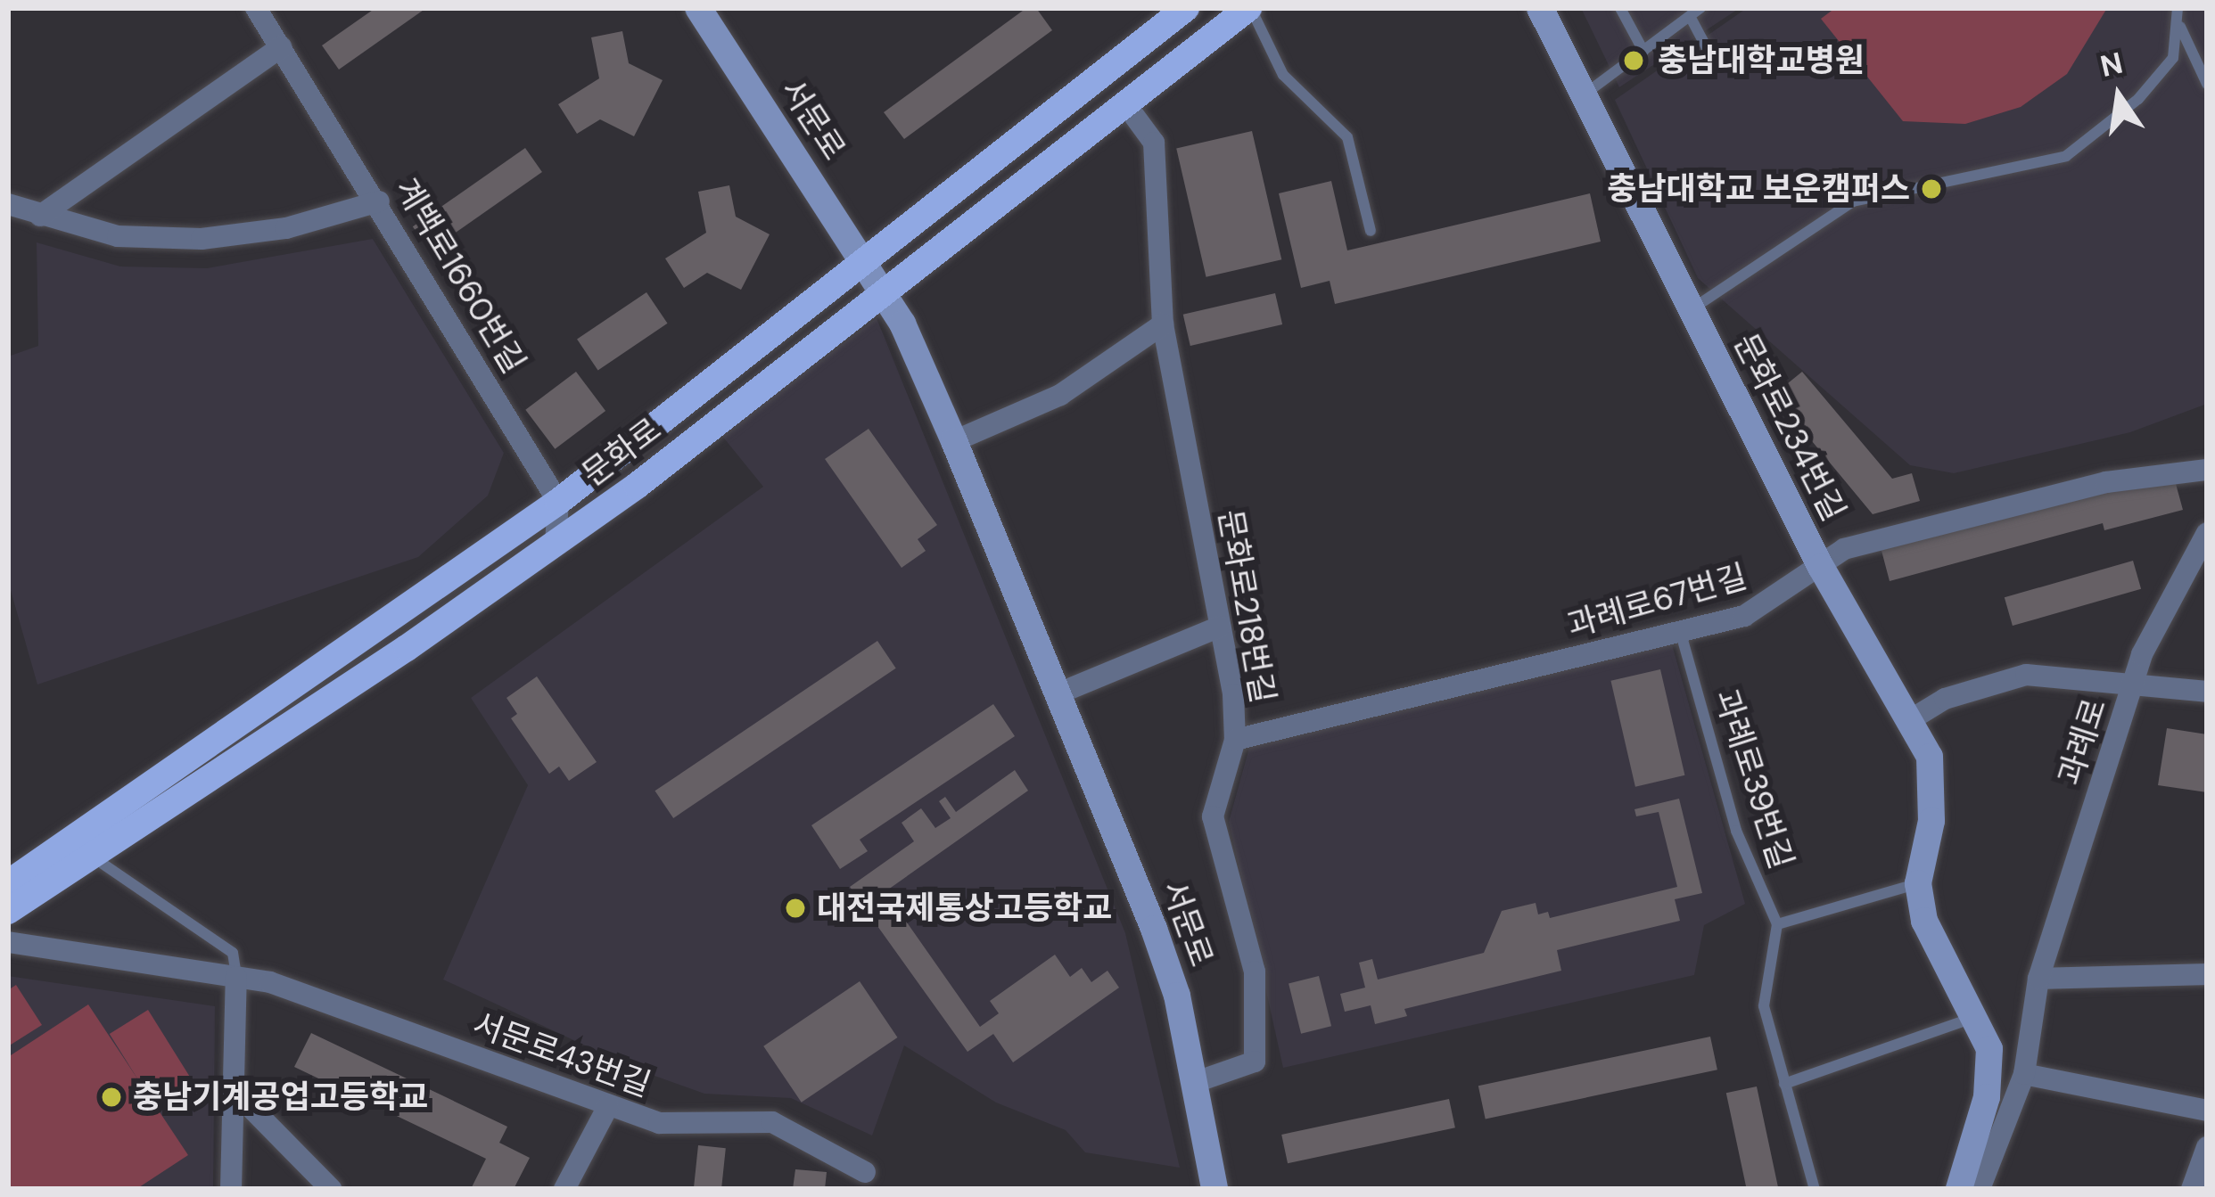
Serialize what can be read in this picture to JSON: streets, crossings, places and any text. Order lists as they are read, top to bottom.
{
  "streets": {
    "main road": ["서문로", "문화로234번길", "문화로"],
    "street": [
      "계백로1660번길",
      "과례로67번길",
      "문화로218번길",
      "과례로",
      "서문로43번길"
    ],
    "lane": ["과례로39번길"]
  },
  "crossings": [
    ["서문로", "문화로"],
    ["서문로", "문화로218번길"],
    ["계백로1660번길", "문화로"],
    ["문화로234번길", "과례로67번길"],
    ["문화로", "문화로218번길"],
    ["과례로67번길", "문화로218번길"],
    ["과례로67번길", "과례로39번길"]
  ],
  "places": [
    "충남대학교병원",
    "충남대학교 보운캠퍼스",
    "대전국제통상고등학교",
    "충남기계공업고등학교"
  ],
  "north": "top"
}
